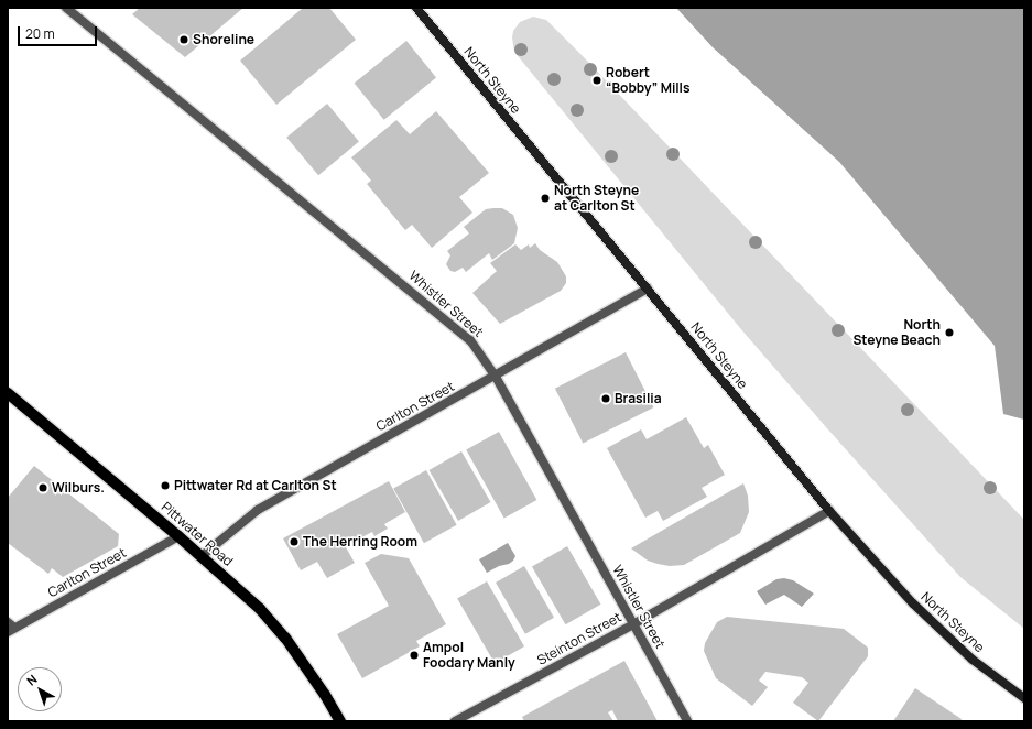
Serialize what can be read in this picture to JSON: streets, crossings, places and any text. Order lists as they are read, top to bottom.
{
  "streets": {
    "main road": ["North Steyne", "Pittwater Road"],
    "street": ["Whistler Street", "Carlton Street", "Steinton Street"]
  },
  "crossings": [
    ["North Steyne", "Carlton Street"],
    ["North Steyne", "Steinton Street"],
    ["Whistler Street", "Carlton Street"],
    ["Whistler Street", "Steinton Street"],
    ["Carlton Street", "Pittwater Road"]
  ],
  "places": [
    "Shoreline",
    "Robert “Bobby” Mills",
    "North Steyne at Carlton St",
    "North Steyne Beach",
    "Brasilia",
    "Pittwater Rd at Carlton St",
    "Wilburs.",
    "The Herring Room",
    "Ampol Foodary Manly"
  ],
  "scale_bar": "20 m",
  "north": "top left"
}
